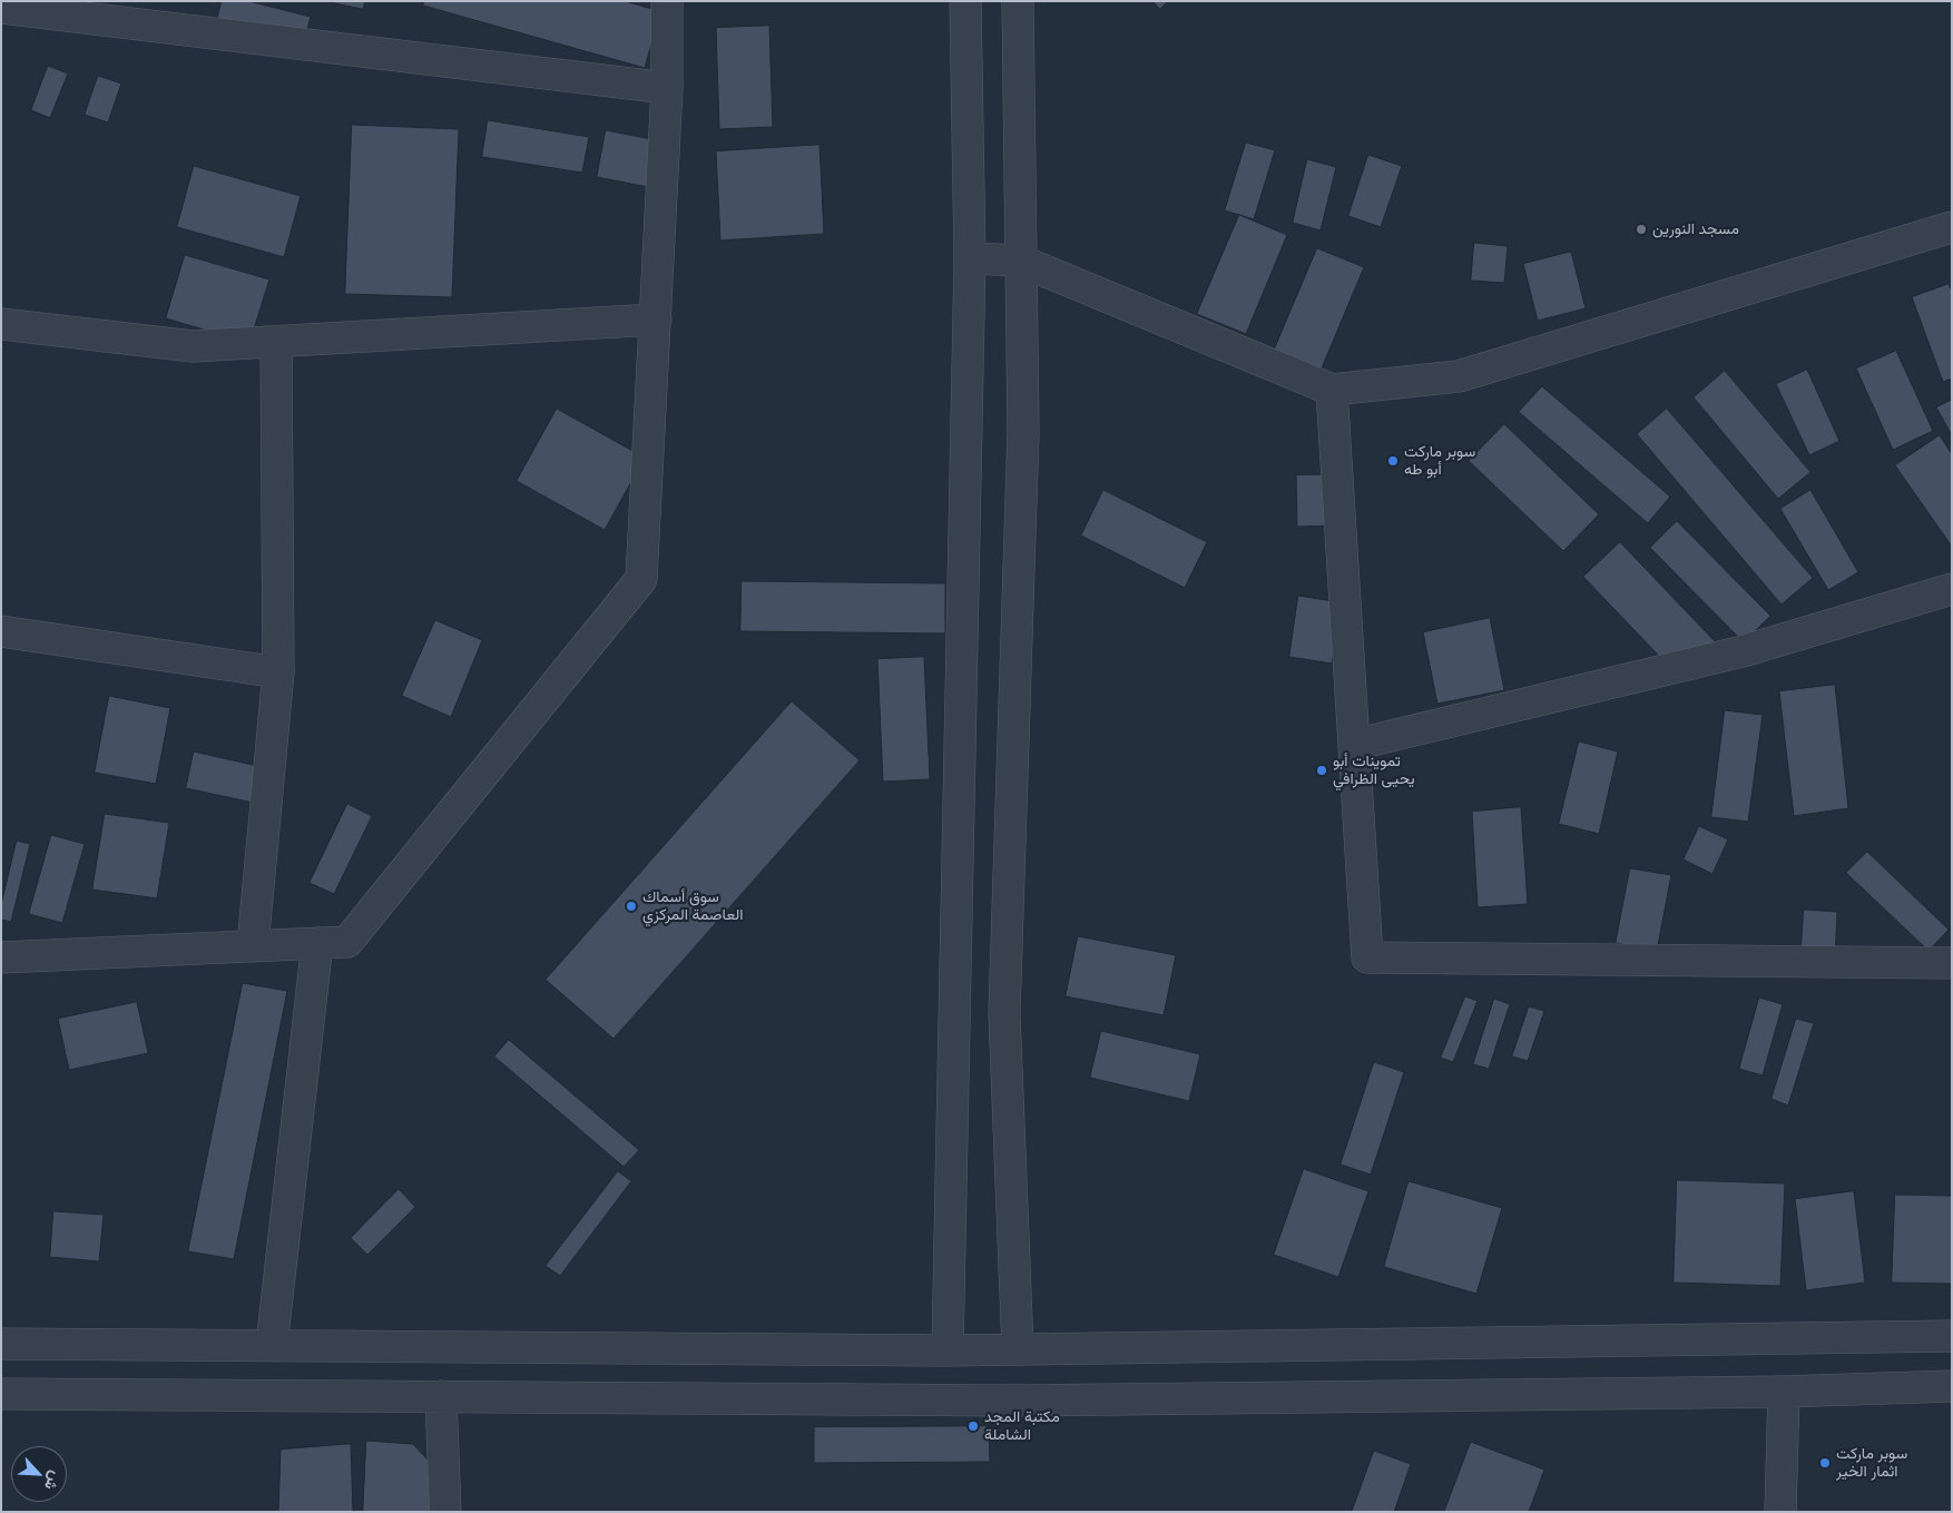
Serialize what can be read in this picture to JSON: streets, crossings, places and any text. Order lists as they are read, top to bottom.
{
  "places": [
    "مسجد النورين",
    "سوبر ماركت أبو طه",
    "تموينات أبو يحيى الظرافي",
    "سوق أسماك العاصمة المركزي",
    "مكتبة المجد الشاملة",
    "سوبر ماركت اثمار الخير"
  ],
  "north": "bottom right"
}
